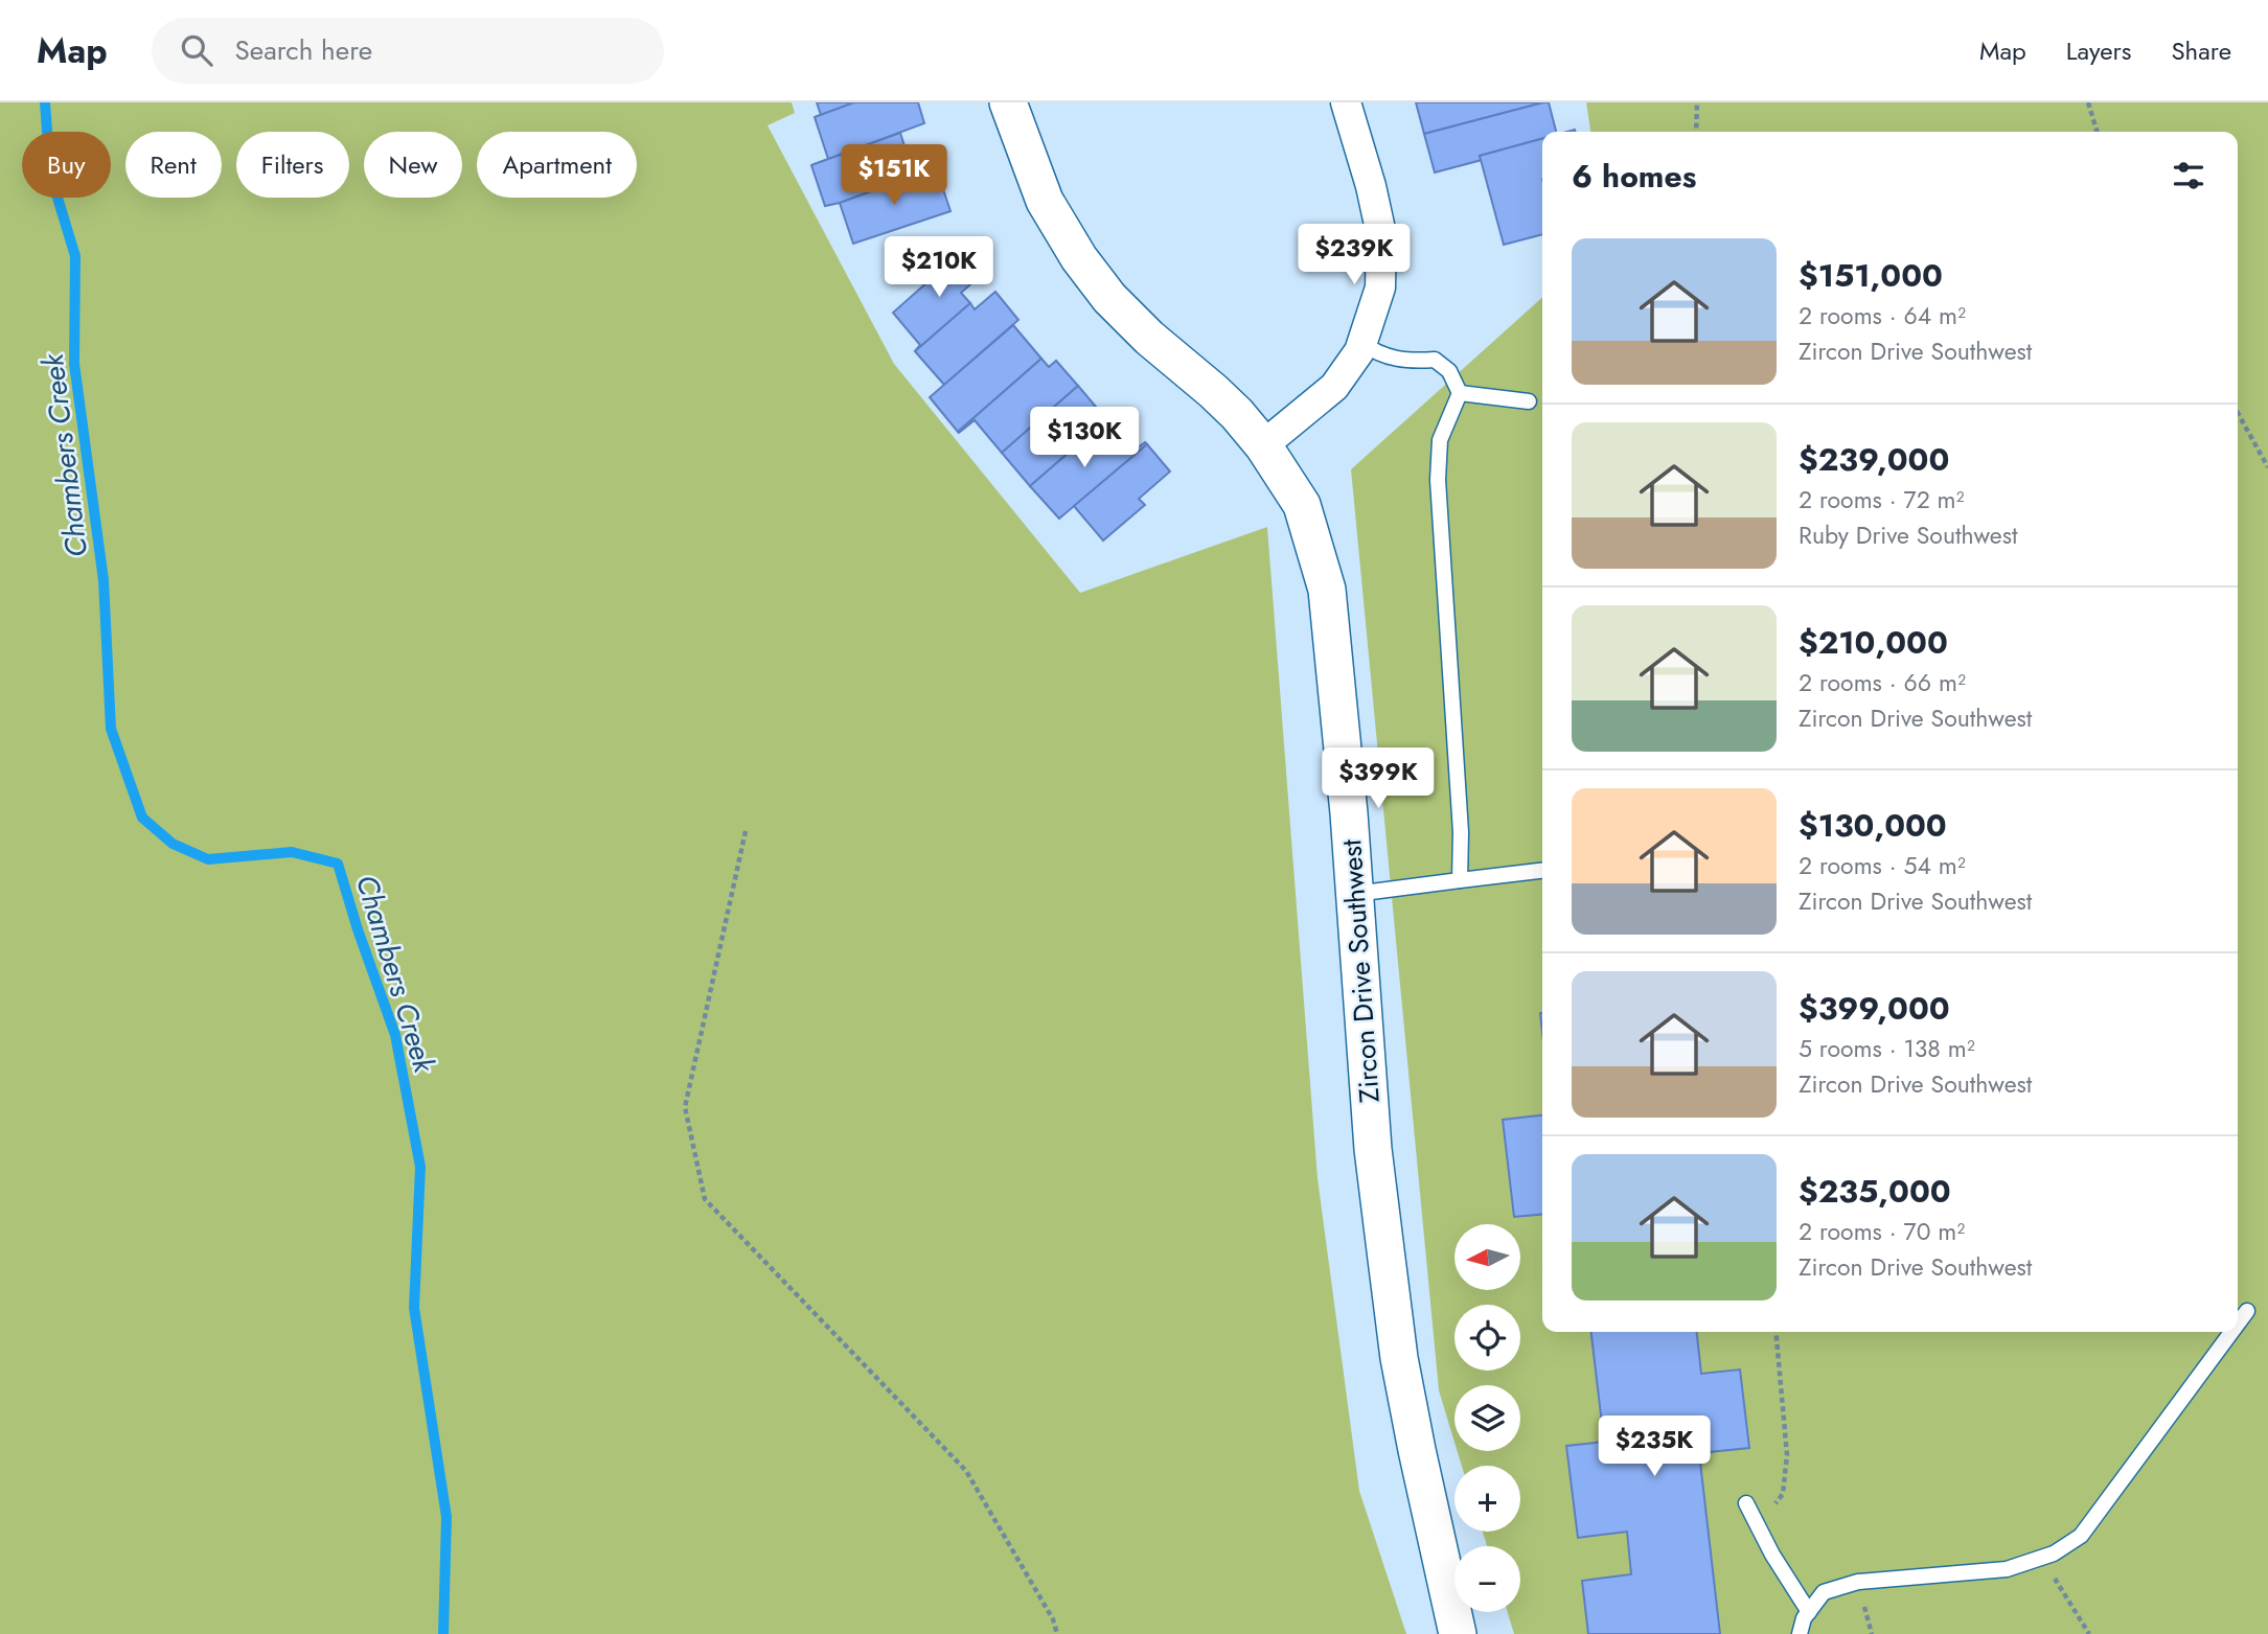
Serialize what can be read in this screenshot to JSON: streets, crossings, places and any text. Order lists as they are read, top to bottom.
{
  "streets": {
    "street": ["Zircon Drive Southwest"]
  },
  "water": ["Chambers Creek"],
  "north": "left",
  "page": {
    "header": "Map",
    "search": "Search here",
    "nav": ["Map", "Layers", "Share"],
    "chip": [
      "Buy",
      "Rent",
      "Filters",
      "New",
      "Apartment"
    ],
    "heading": "6 homes",
    "price": [
      "$151K",
      "$239K",
      "$210K",
      "$130K",
      "$399K",
      "$235K"
    ],
    "list": [
      {
        "name": "$151,000",
        "note": "2 rooms · 64 m² · Zircon Drive Southwest"
      },
      {
        "name": "$239,000",
        "note": "2 rooms · 72 m² · Ruby Drive Southwest"
      },
      {
        "name": "$210,000",
        "note": "2 rooms · 66 m² · Zircon Drive Southwest"
      },
      {
        "name": "$130,000",
        "note": "2 rooms · 54 m² · Zircon Drive Southwest"
      },
      {
        "name": "$399,000",
        "note": "5 rooms · 138 m² · Zircon Drive Southwest"
      },
      {
        "name": "$235,000",
        "note": "2 rooms · 70 m² · Zircon Drive Southwest"
      }
    ],
    "map_buttons": ["+", "−"]
  }
}
